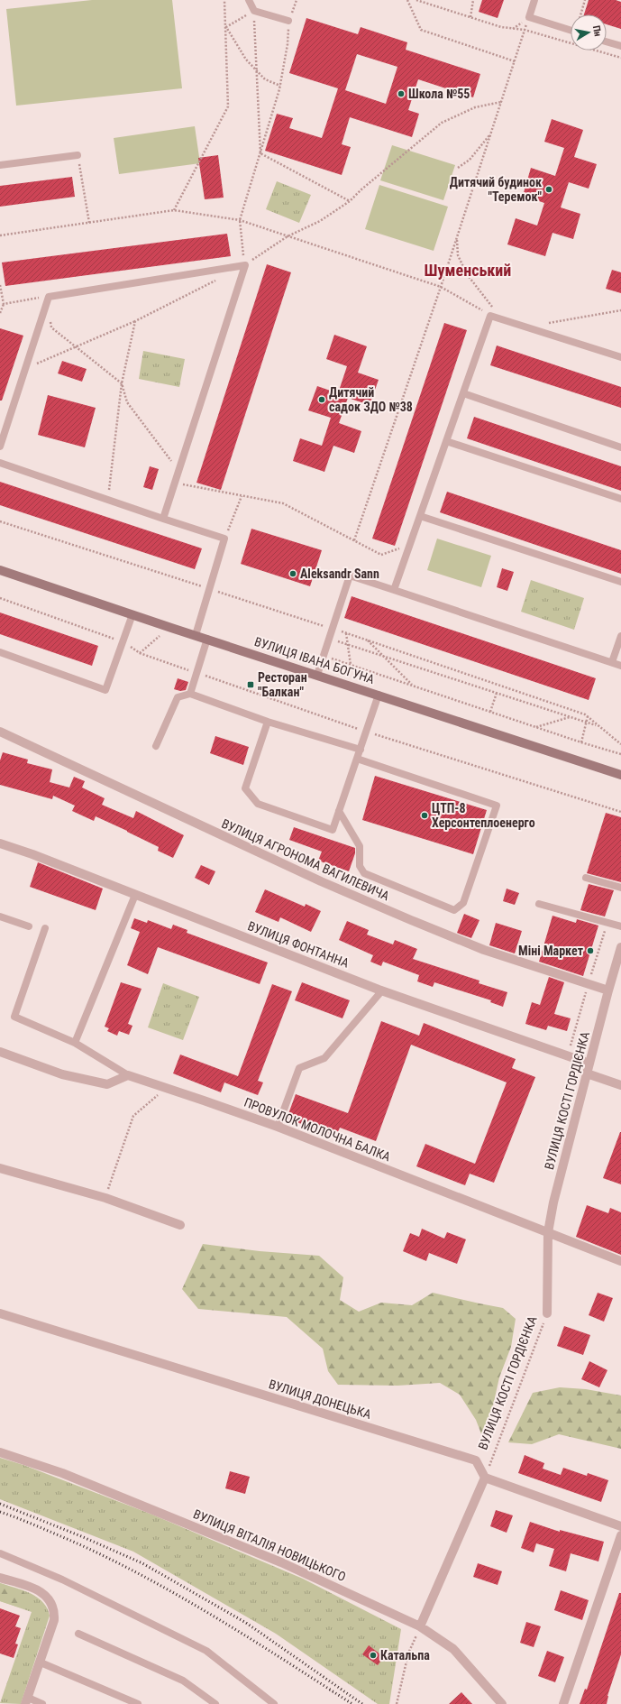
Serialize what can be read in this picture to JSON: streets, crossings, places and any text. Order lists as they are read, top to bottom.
{
  "streets": {
    "street": [
      "ВУЛИЦЯ ІВАНА БОГУНА",
      "ВУЛИЦЯ АГРОНОМА ВАГИЛЕВИЧА",
      "ВУЛИЦЯ ФОНТАННА",
      "ВУЛИЦЯ КОСТІ ГОРДІЄНКА",
      "ПРОВУЛОК МОЛОЧНА БАЛКА",
      "ВУЛИЦЯ ДОНЕЦЬКА",
      "ВУЛИЦЯ ВІТАЛІЯ НОВИЦЬКОГО"
    ]
  },
  "crossings": [
    ["ВУЛИЦЯ АГРОНОМА ВАГИЛЕВИЧА", "ВУЛИЦЯ КОСТІ ГОРДІЄНКА"],
    ["ВУЛИЦЯ ФОНТАННА", "ВУЛИЦЯ КОСТІ ГОРДІЄНКА"],
    ["ВУЛИЦЯ КОСТІ ГОРДІЄНКА", "ПРОВУЛОК МОЛОЧНА БАЛКА"],
    ["ВУЛИЦЯ КОСТІ ГОРДІЄНКА", "ВУЛИЦЯ ДОНЕЦЬКА"]
  ],
  "districts": ["Шуменський"],
  "places": {
    "other": [
      "Школа №55",
      "Дитячий будинок \"Теремок\"",
      "Дитячий садок ЗДО №38",
      "Aleksandr Sann",
      "ЦТП-8 Херсонтеплоенерго",
      "Міні Маркет",
      "Катальпа"
    ],
    "transit": ["Ресторан \"Балкан\""]
  },
  "north": "right"
}
